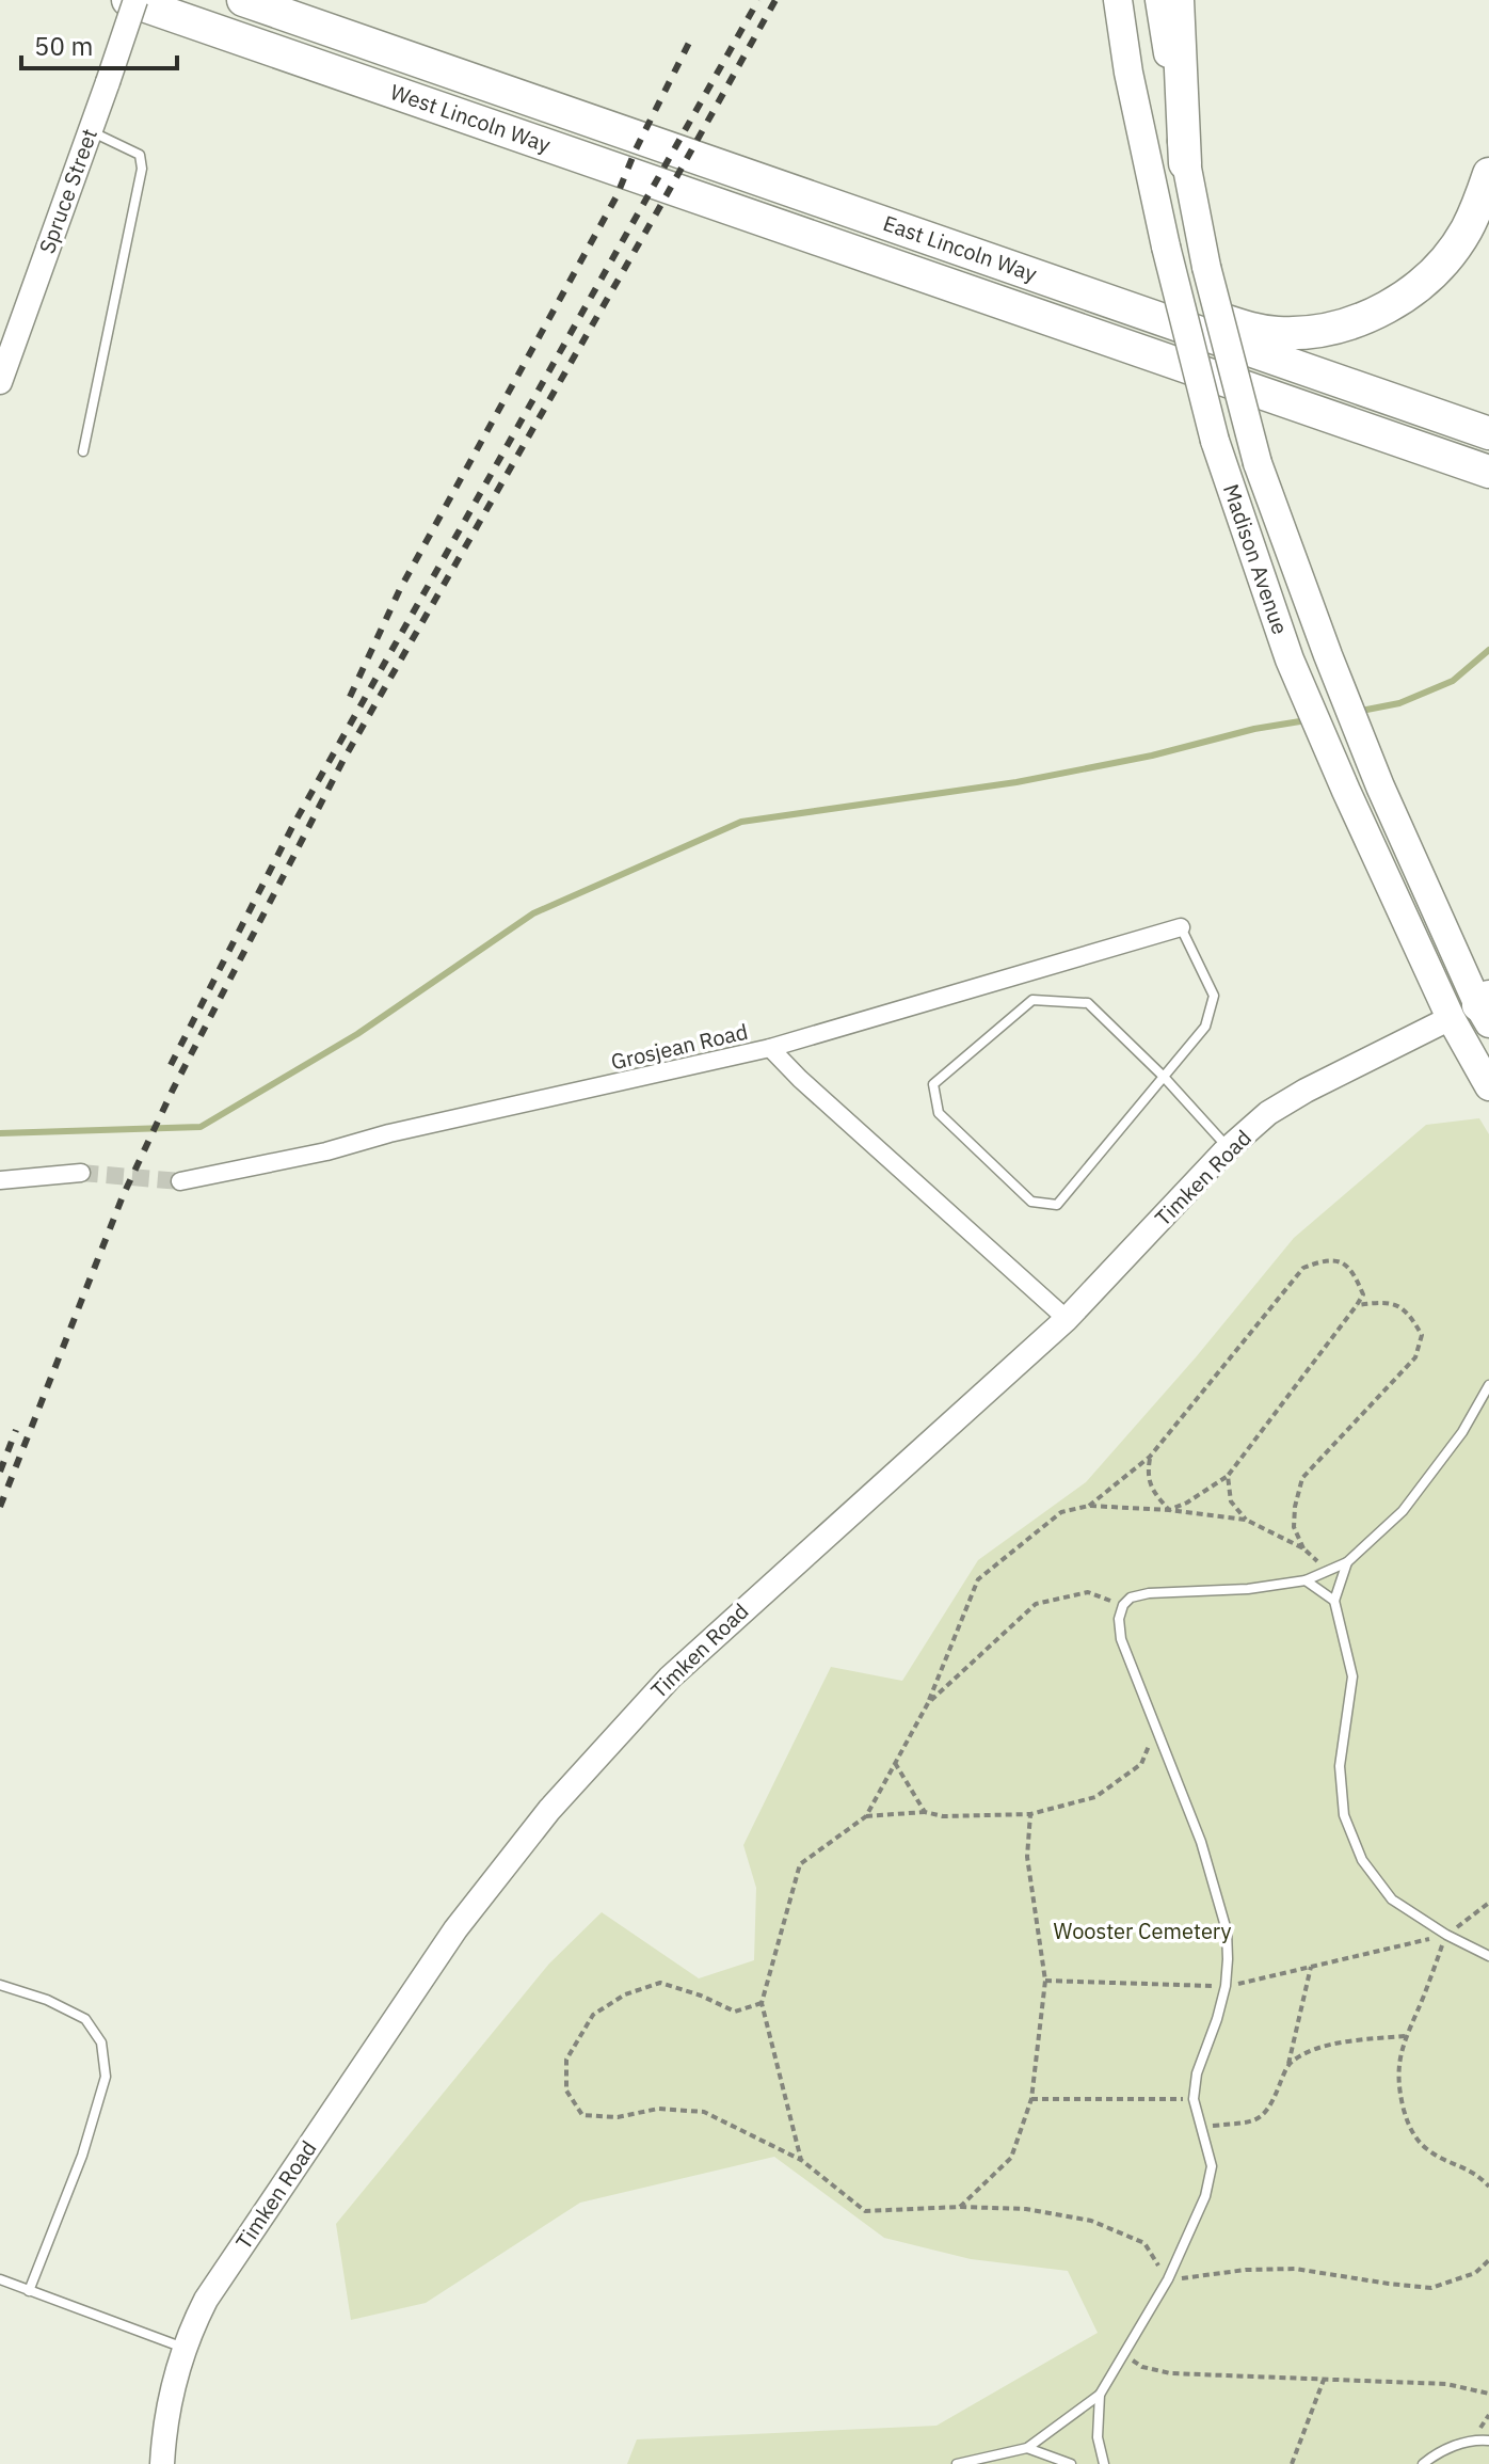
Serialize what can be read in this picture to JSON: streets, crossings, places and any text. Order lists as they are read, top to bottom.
{
  "streets": {
    "highway": ["West Lincoln Way", "East Lincoln Way"],
    "main road": ["Madison Avenue"],
    "street": ["Spruce Street", "Grosjean Road", "Timken Road"]
  },
  "crossings": [
    ["West Lincoln Way", "East Lincoln Way"],
    ["Madison Avenue", "Timken Road"]
  ],
  "parks": ["Wooster Cemetery"],
  "scale_bar": "50 m"
}
